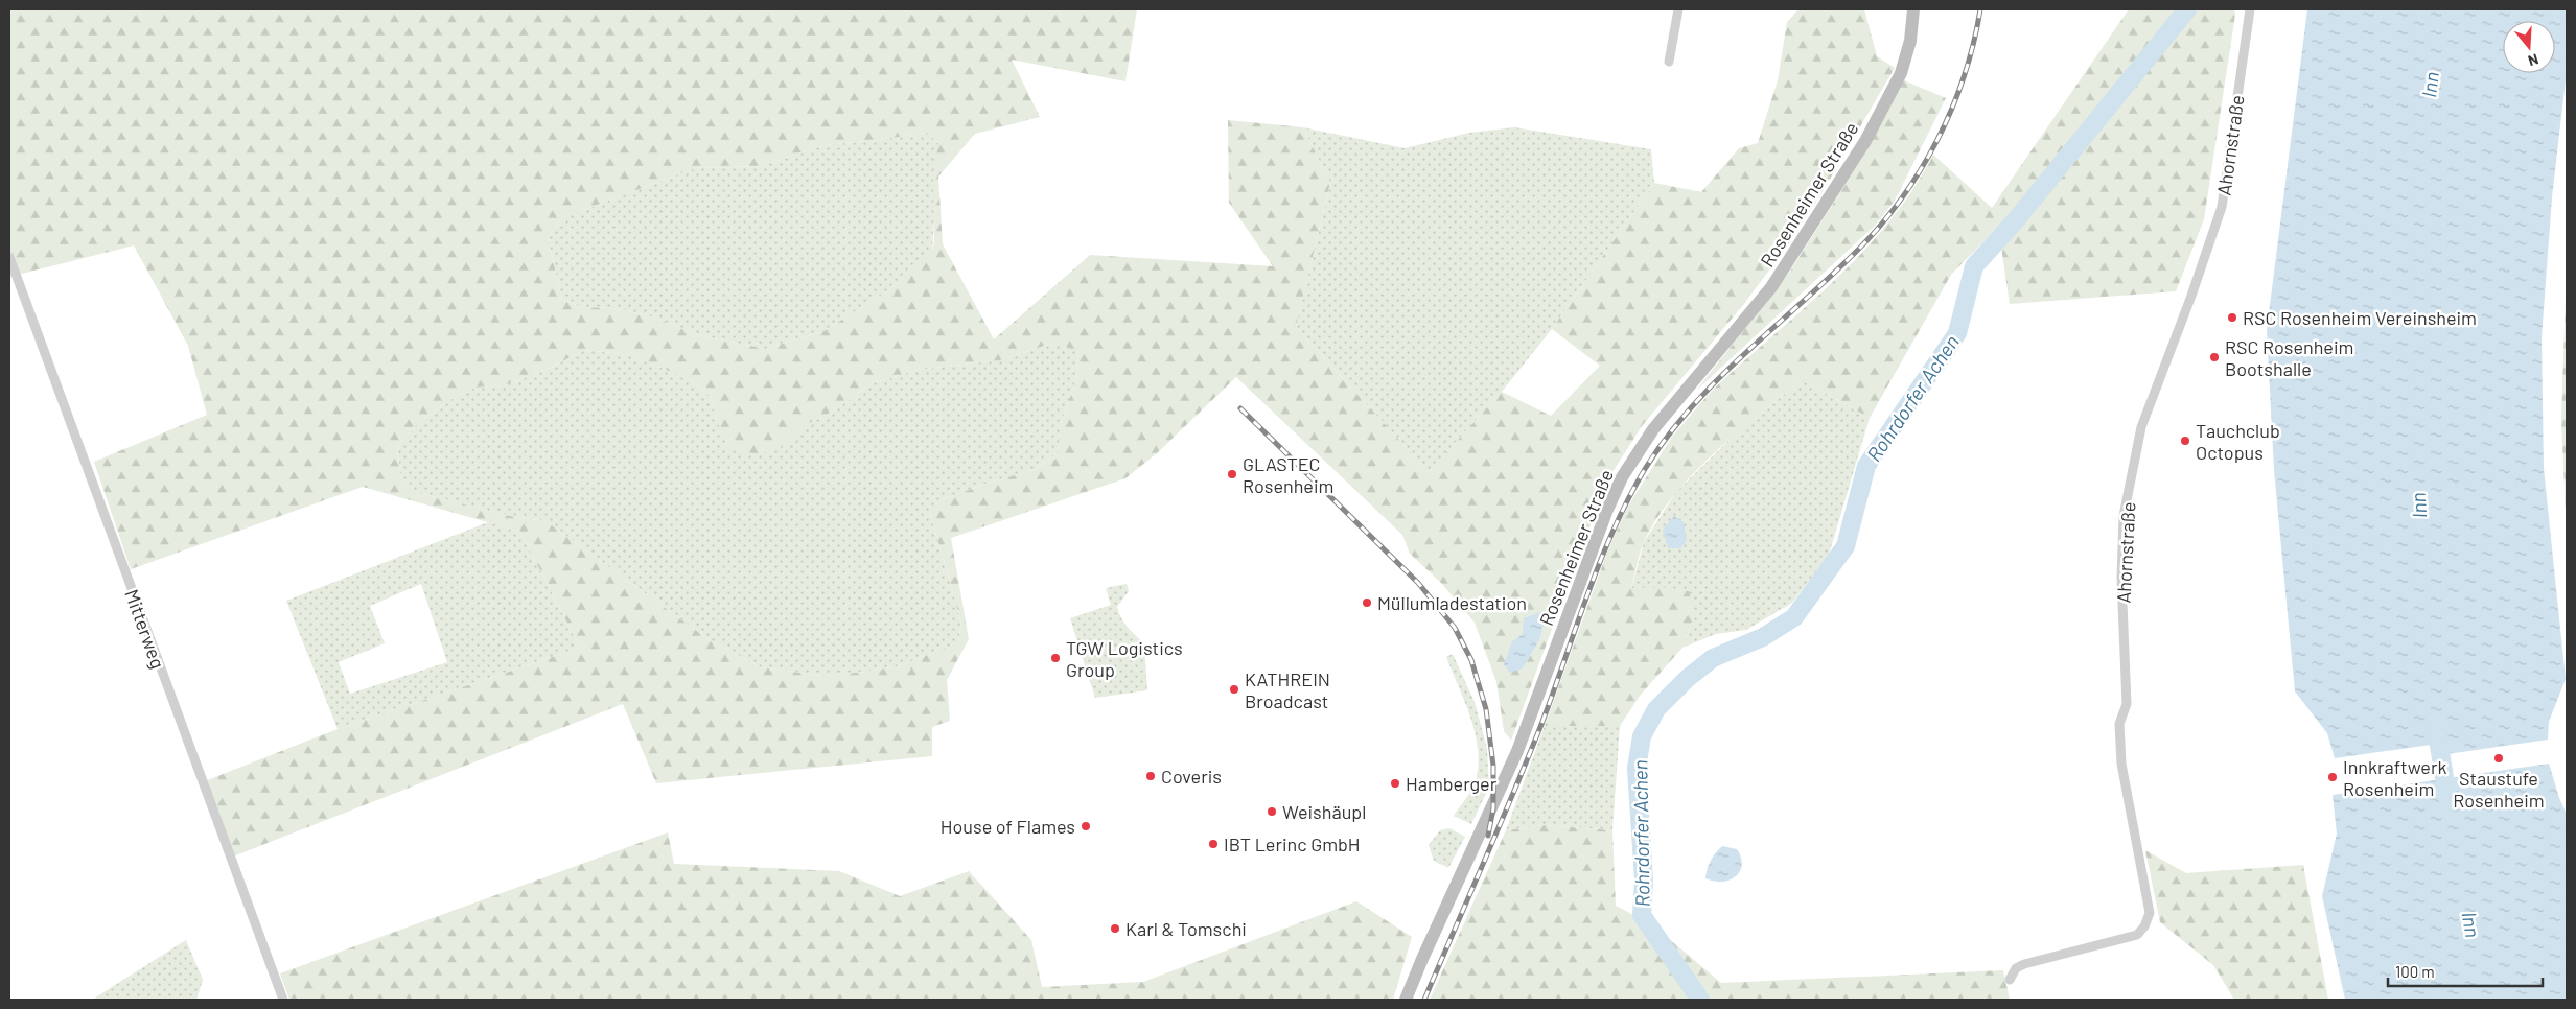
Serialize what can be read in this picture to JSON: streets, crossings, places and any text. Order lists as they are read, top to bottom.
{
  "streets": {
    "main road": ["Rosenheimer Straße"],
    "street": ["Ahornstraße", "Mitterweg"]
  },
  "water": ["Inn", "Rohrdorfer Achen"],
  "places": [
    "RSC Rosenheim Vereinsheim",
    "RSC Rosenheim Bootshalle",
    "Tauchclub Octopus",
    "GLASTEC Rosenheim",
    "Müllumladestation",
    "TGW Logistics Group",
    "KATHREIN Broadcast",
    "Staustufe Rosenheim",
    "Coveris",
    "Innkraftwerk Rosenheim",
    "Hamberger",
    "Weishäupl",
    "House of Flames",
    "IBT Lerinc GmbH",
    "Karl & Tomschi"
  ],
  "scale_bar": "100 m",
  "north": "bottom"
}
